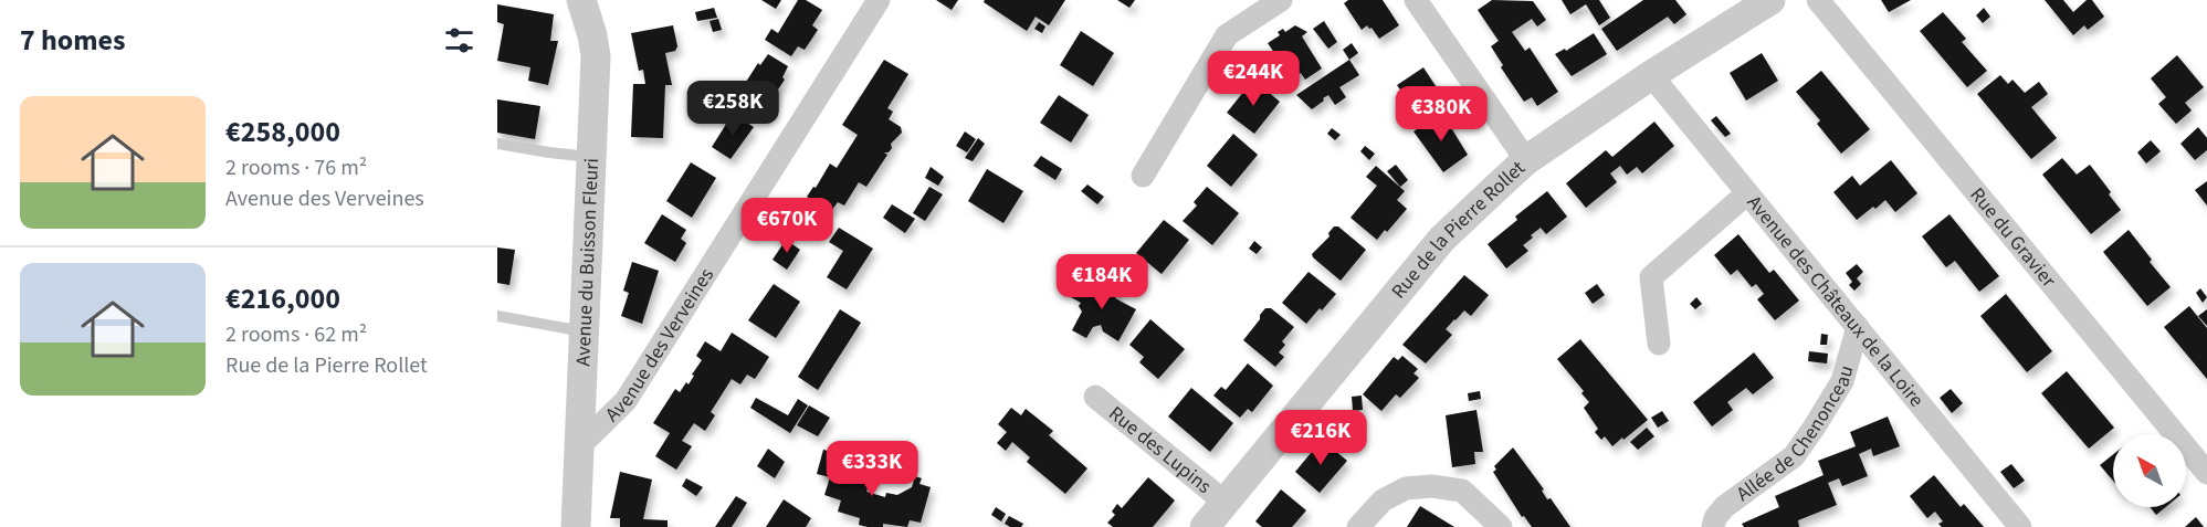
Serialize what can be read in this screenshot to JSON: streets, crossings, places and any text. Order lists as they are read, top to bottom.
{
  "streets": {
    "street": [
      "Rue de la Pierre Rollet",
      "Rue du Gravier",
      "Avenue du Buisson Fleuri",
      "Avenue des Châteaux de la Loire",
      "Avenue des Verveines",
      "Allée de Chenonceau",
      "Rue des Lupins"
    ]
  },
  "crossings": [
    ["Rue de la Pierre Rollet", "Avenue des Châteaux de la Loire"],
    ["Rue de la Pierre Rollet", "Rue des Lupins"],
    ["Avenue du Buisson Fleuri", "Avenue des Verveines"],
    ["Avenue des Châteaux de la Loire", "Allée de Chenonceau"]
  ],
  "north": "top left",
  "page": {
    "heading": "7 homes",
    "price": [
      "€244K",
      "€258K",
      "€380K",
      "€670K",
      "€184K",
      "€216K",
      "€333K"
    ],
    "list": [
      {
        "name": "€258,000",
        "note": "2 rooms · 76 m² · Avenue des Verveines"
      },
      {
        "name": "€216,000",
        "note": "2 rooms · 62 m² · Rue de la Pierre Rollet"
      }
    ]
  }
}
